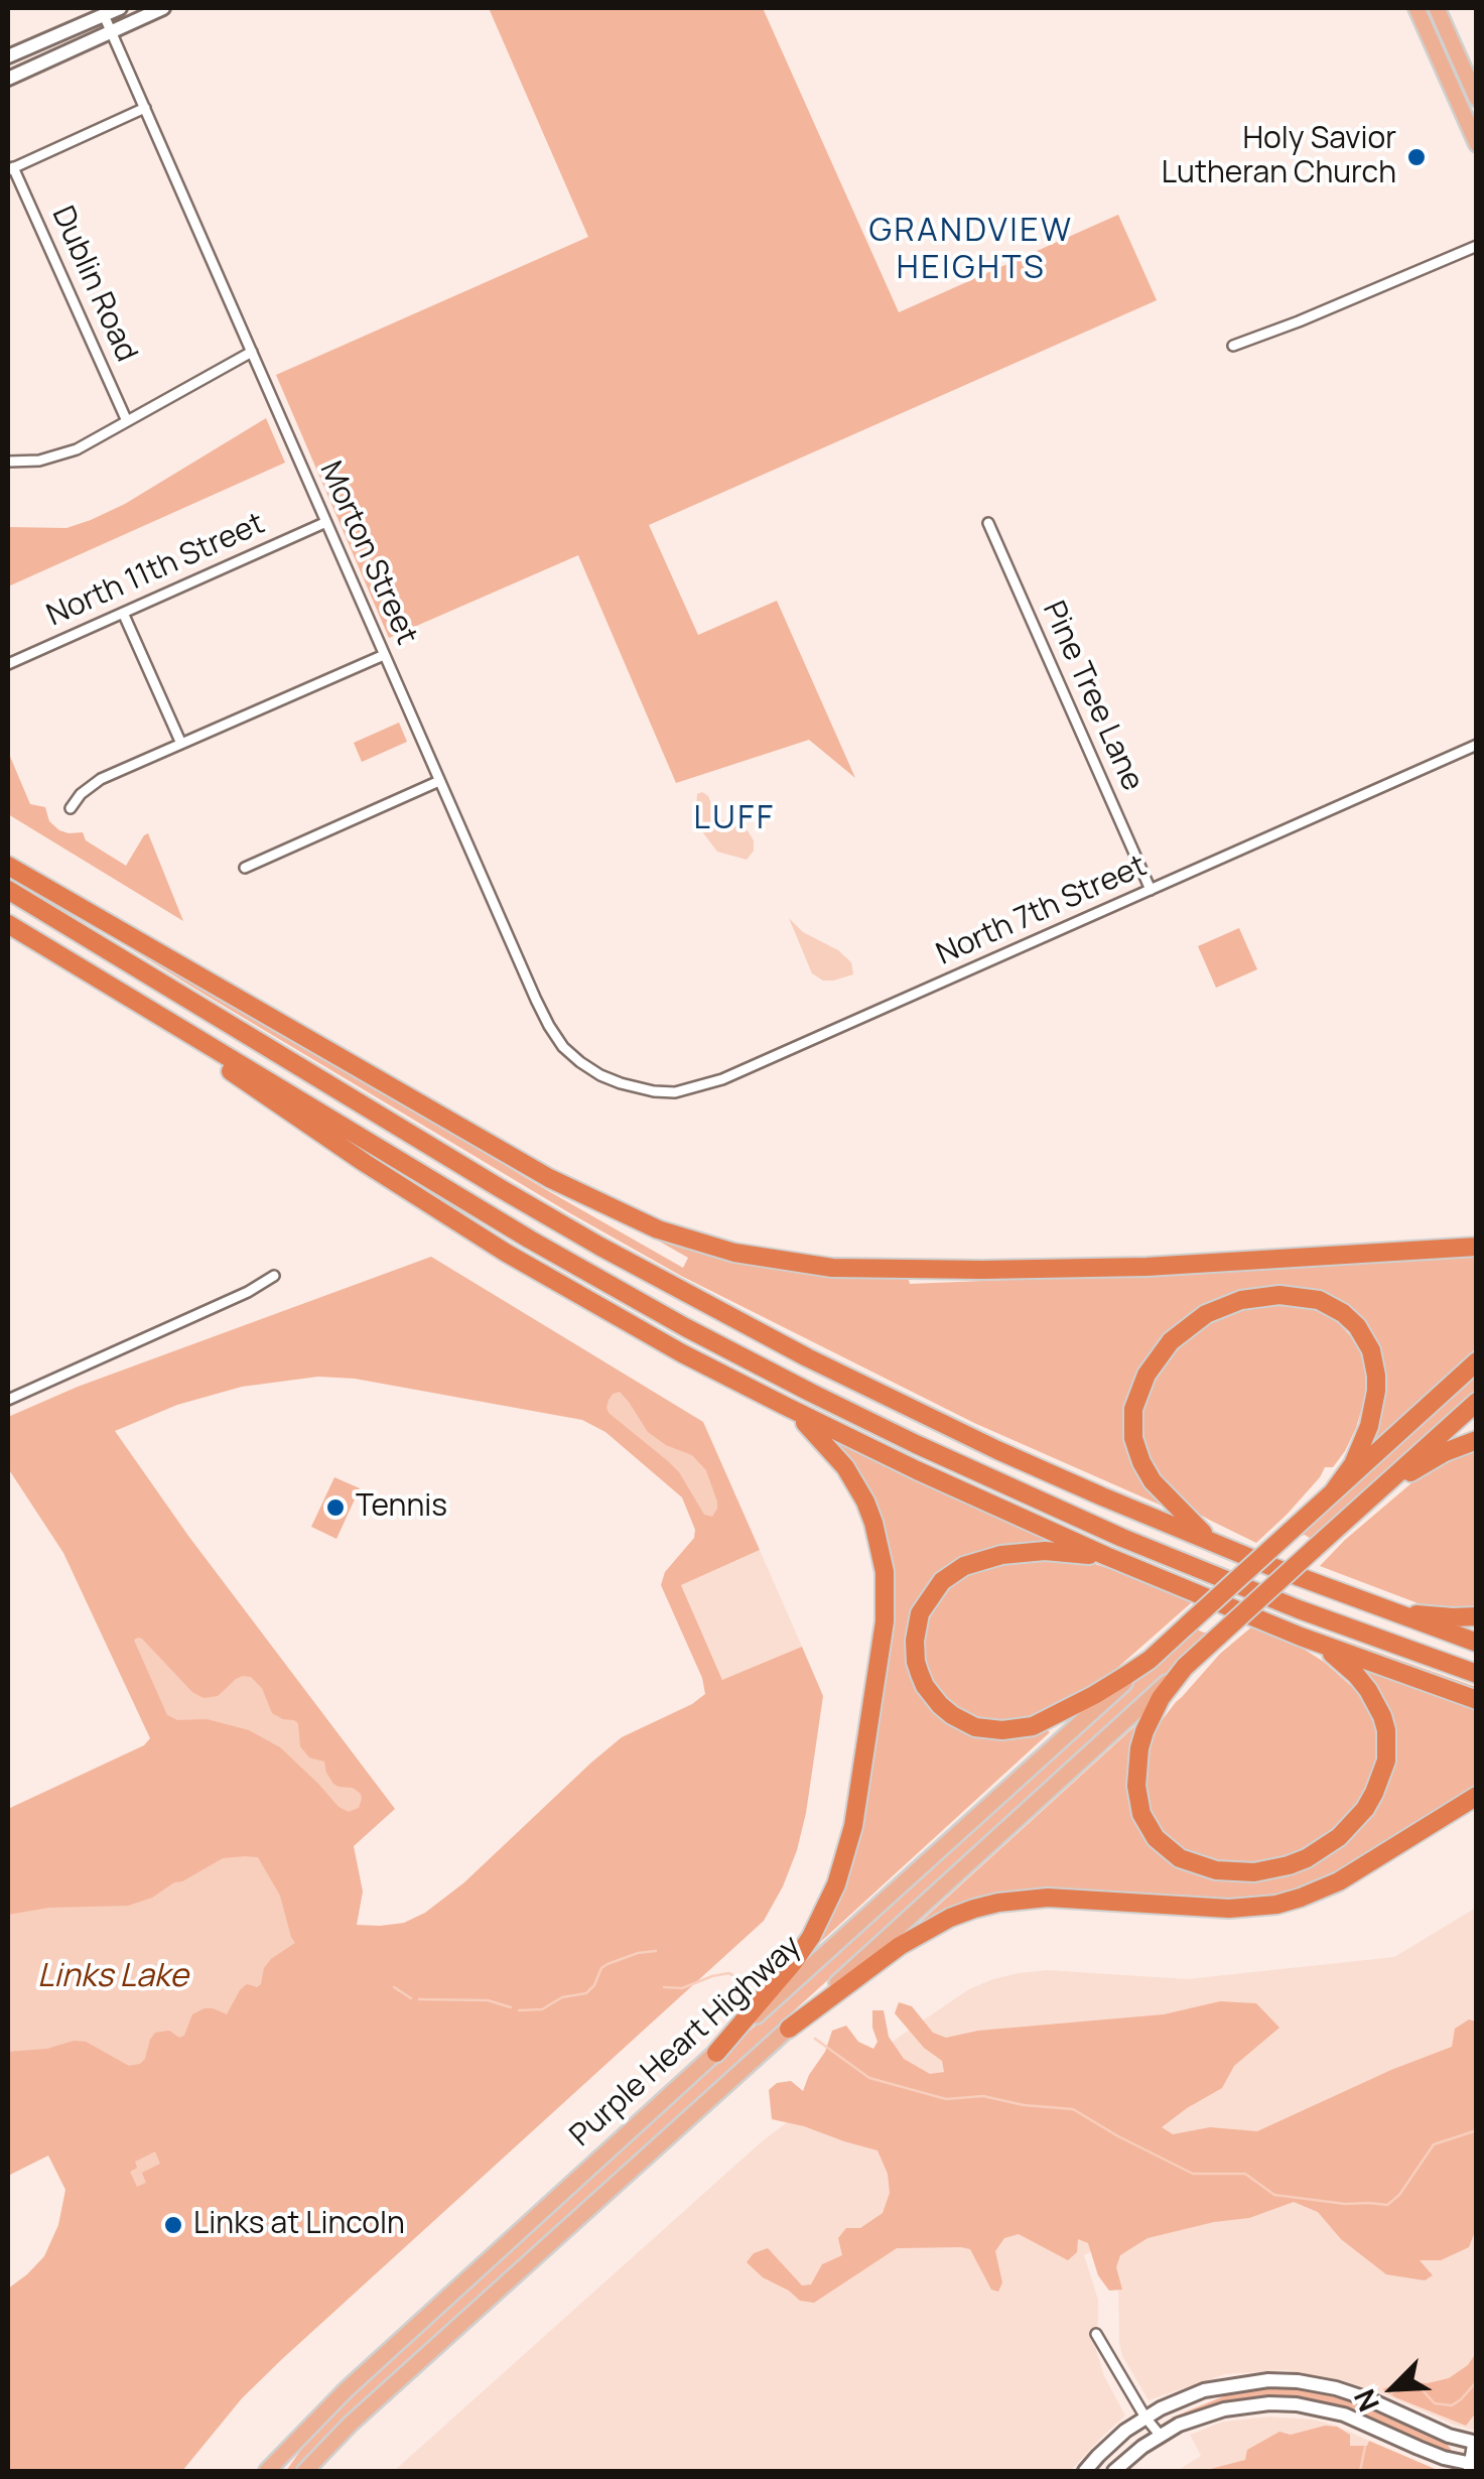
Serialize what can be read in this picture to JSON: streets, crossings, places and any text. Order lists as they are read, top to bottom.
{
  "streets": {
    "main road": ["Purple Heart Highway"],
    "street": [
      "Dublin Road",
      "Morton Street",
      "North 11th Street",
      "Pine Tree Lane",
      "North 7th Street"
    ]
  },
  "crossings": [
    ["Morton Street", "North 11th Street"],
    ["Morton Street", "North 7th Street"],
    ["Pine Tree Lane", "North 7th Street"]
  ],
  "districts": ["GRANDVIEW HEIGHTS", "LUFF"],
  "water": ["Links Lake"],
  "places": ["Holy Savior Lutheran Church", "Tennis", "Links at Lincoln"],
  "north": "bottom left"
}
